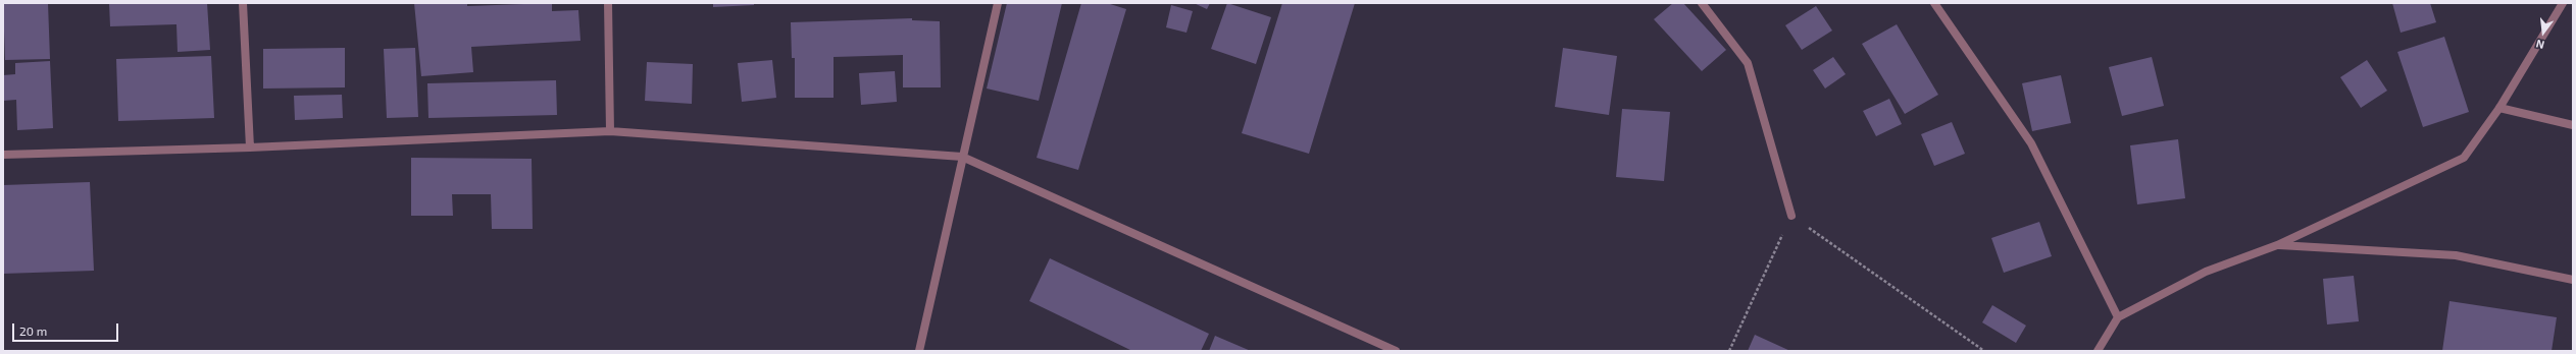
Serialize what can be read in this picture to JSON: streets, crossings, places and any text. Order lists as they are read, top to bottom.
{
  "scale_bar": "20 m",
  "north": "bottom"
}
